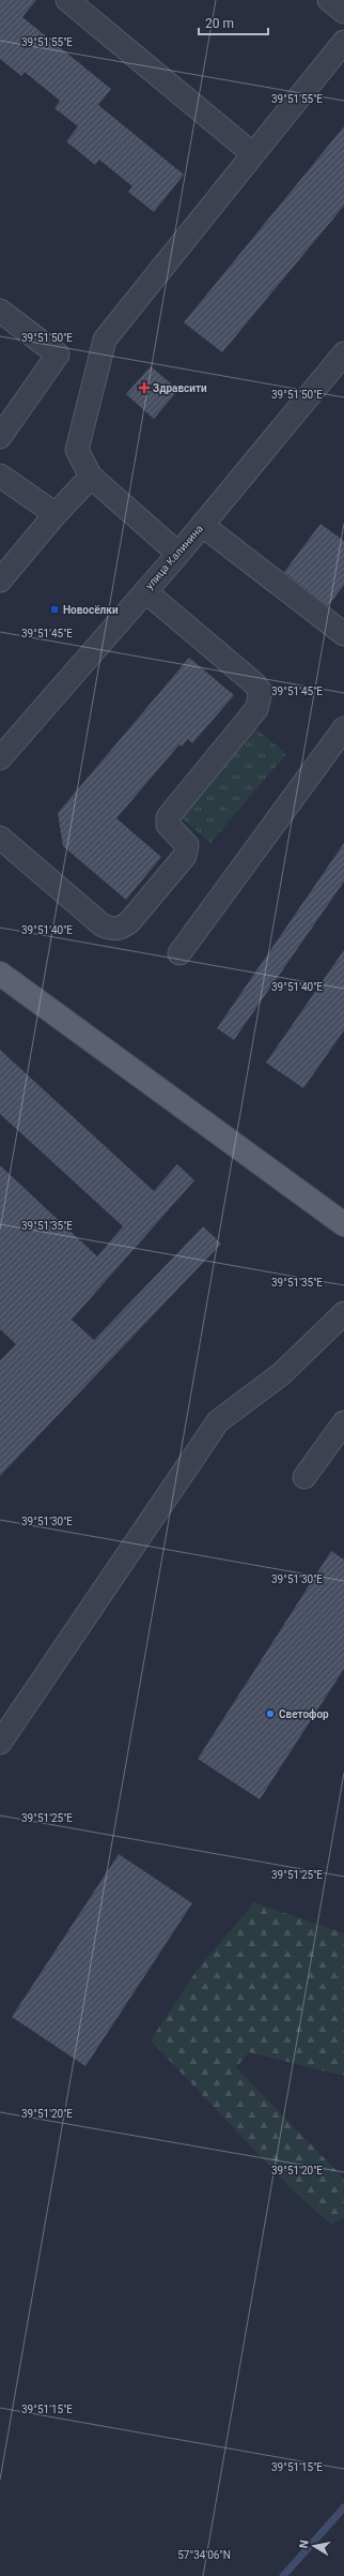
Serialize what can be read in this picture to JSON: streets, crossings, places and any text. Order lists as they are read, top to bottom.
{
  "streets": {
    "street": ["улица Калинина"]
  },
  "places": {
    "health": ["Здравсити"],
    "transit": ["Новосёлки"],
    "other": ["Светофор"]
  },
  "scale_bar": "20 m",
  "north": "left",
  "coordinates": [
    "39°51'55\"E",
    "39°51'50\"E",
    "39°51'45\"E",
    "39°51'40\"E",
    "39°51'35\"E",
    "39°51'30\"E",
    "39°51'25\"E",
    "39°51'20\"E",
    "39°51'15\"E",
    "57°34'06\"N"
  ]
}
